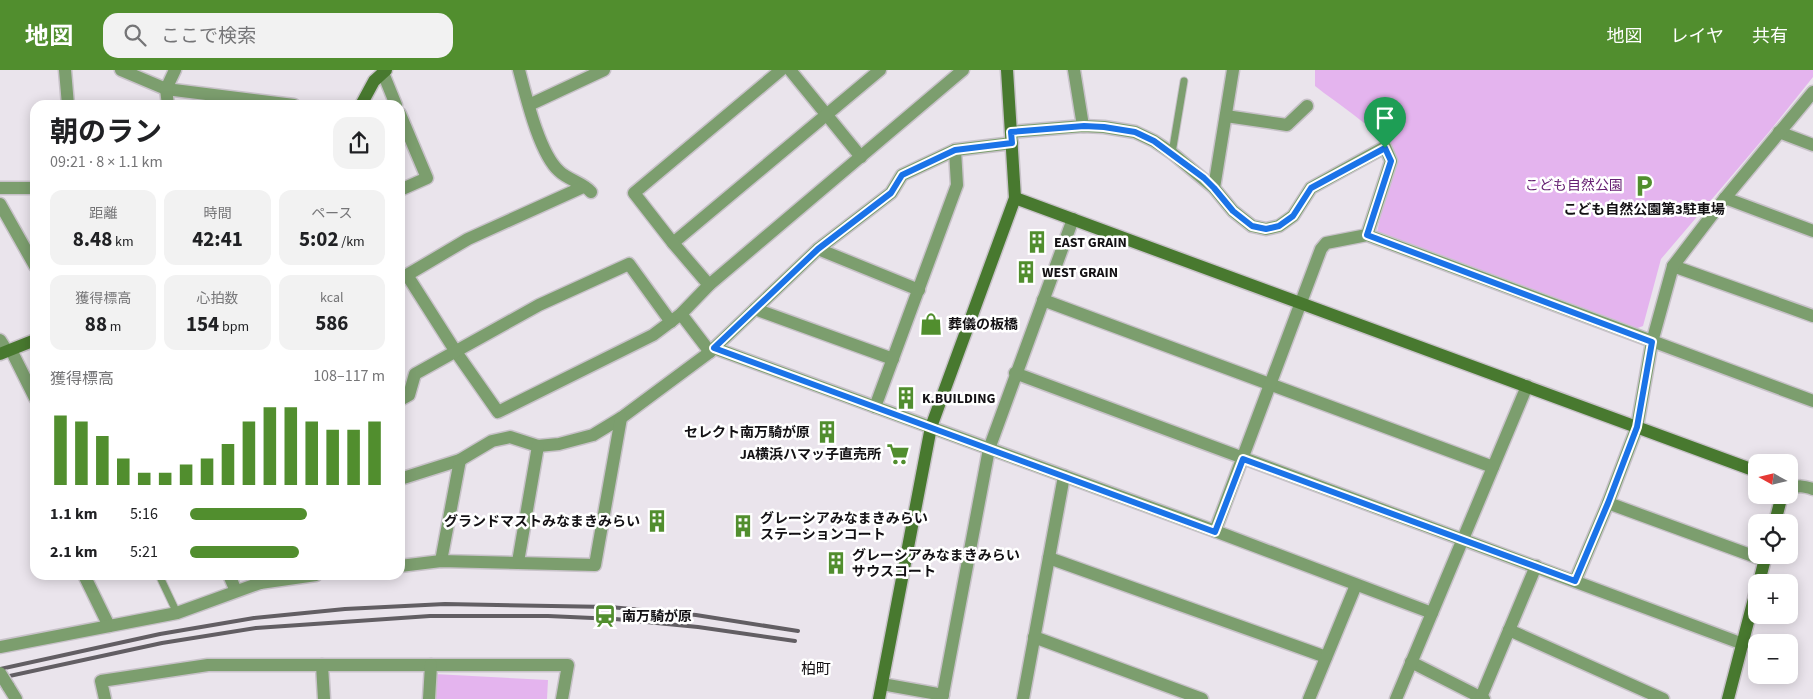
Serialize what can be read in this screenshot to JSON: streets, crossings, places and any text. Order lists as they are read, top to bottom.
{
  "districts": ["柏町"],
  "parks": ["こども自然公園"],
  "places": {
    "parking": ["こども自然公園第3駐車場"],
    "building": [
      "EAST GRAIN",
      "WEST GRAIN",
      "K.BUILDING",
      "セレクト南万騎が原",
      "グランドマストみなまきみらい",
      "グレーシアみなまきみらい ステーションコート",
      "グレーシアみなまきみらい サウスコート"
    ],
    "shop": ["葬儀の板橋"],
    "supermarket": ["JA横浜ハマッ子直売所"],
    "station": ["南万騎が原"]
  },
  "north": "left",
  "page": {
    "header": "地図",
    "search": "ここで検索",
    "nav": ["地図", "レイヤ", "共有"],
    "heading": ["朝のラン", "09:21 · 8 × 1.1 km"],
    "stats": [
      ["距離", "8.48 km"],
      ["時間", "42:41"],
      ["ペース", "5:02 /km"],
      ["獲得標高", "88 m"],
      ["心拍数", "154 bpm"],
      ["kcal", "586"]
    ],
    "chart": ["獲得標高", "108–117 m"],
    "map_buttons": ["+", "−"],
    "list": [
      {
        "name": "1.1 km",
        "note": "5:16"
      },
      {
        "name": "2.1 km",
        "note": "5:21"
      }
    ]
  }
}
